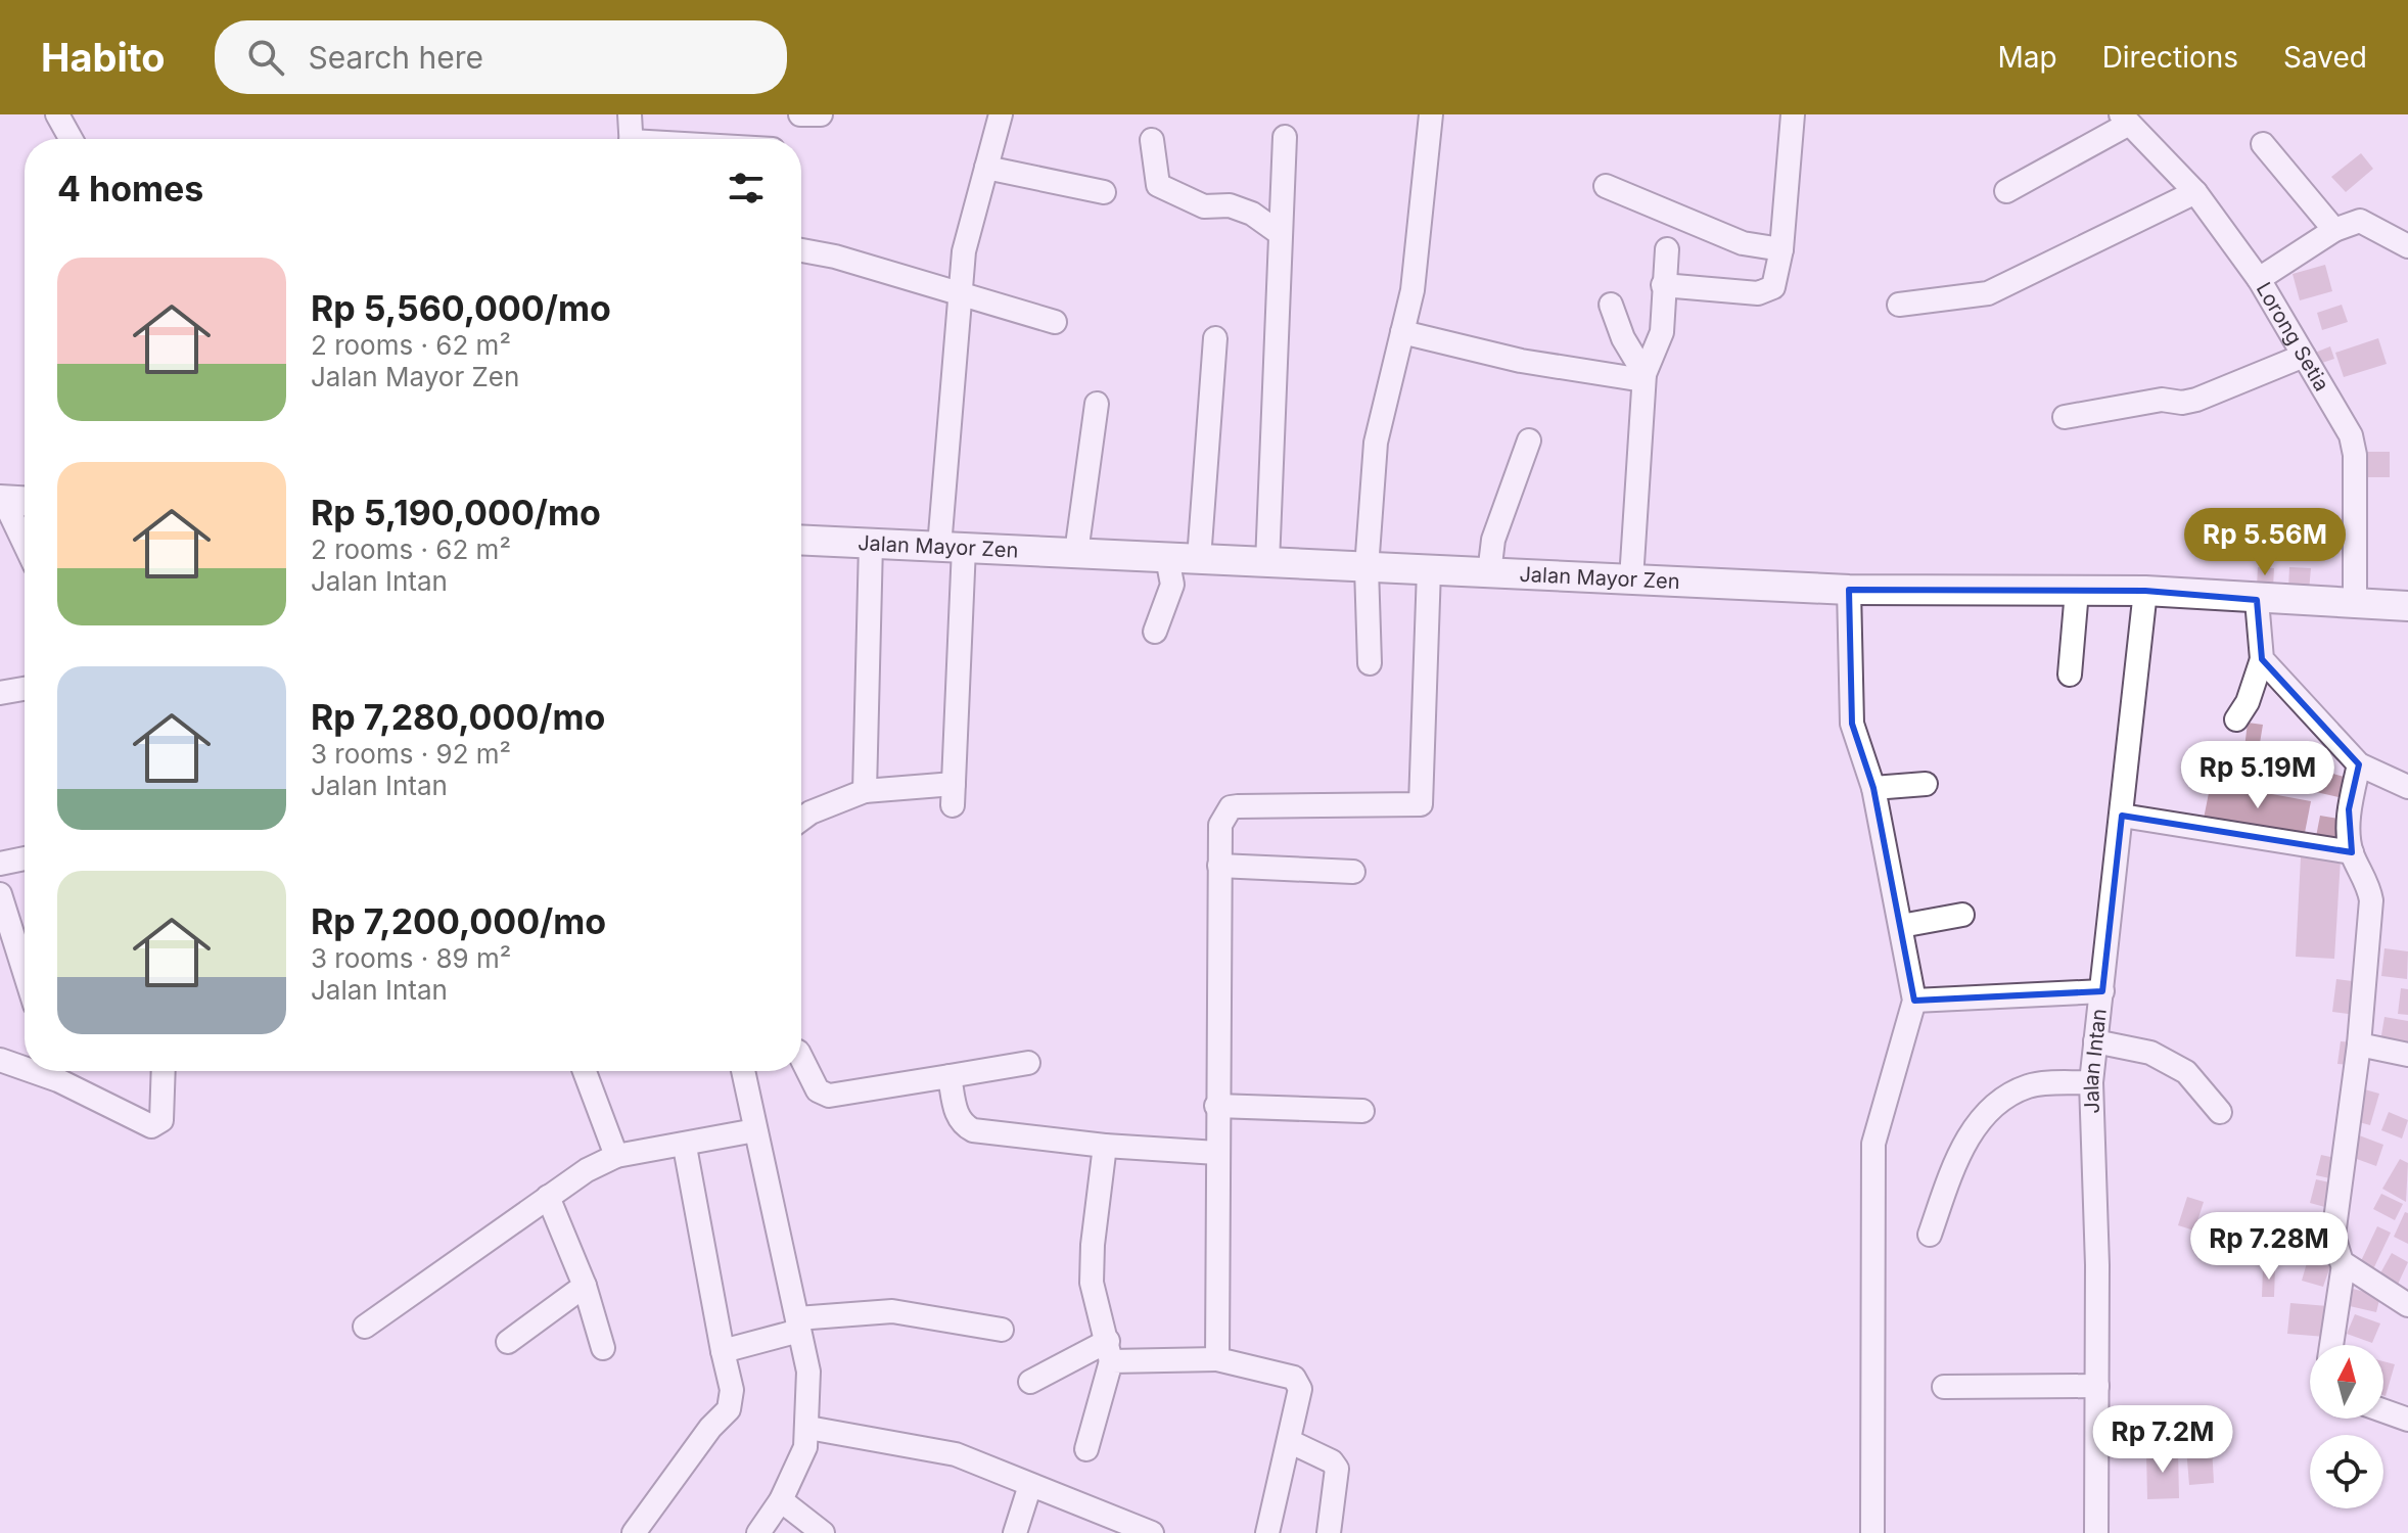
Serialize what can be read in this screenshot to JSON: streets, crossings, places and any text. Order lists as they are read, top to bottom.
{
  "streets": {
    "street": ["Lorong Setia", "Jalan Mayor Zen", "Jalan Intan"]
  },
  "crossings": [
    ["Lorong Setia", "Jalan Mayor Zen"],
    ["Jalan Mayor Zen", "Jalan Intan"]
  ],
  "north": "top",
  "page": {
    "header": "Habito",
    "search": "Search here",
    "nav": ["Map", "Directions", "Saved"],
    "heading": "4 homes",
    "list": [
      {
        "name": "Rp 5,560,000/mo",
        "note": "2 rooms · 62 m² · Jalan Mayor Zen"
      },
      {
        "name": "Rp 5,190,000/mo",
        "note": "2 rooms · 62 m² · Jalan Intan"
      },
      {
        "name": "Rp 7,280,000/mo",
        "note": "3 rooms · 92 m² · Jalan Intan"
      },
      {
        "name": "Rp 7,200,000/mo",
        "note": "3 rooms · 89 m² · Jalan Intan"
      }
    ],
    "price": [
      "Rp 5.56M",
      "Rp 5.19M",
      "Rp 7.28M",
      "Rp 7.2M"
    ]
  }
}
